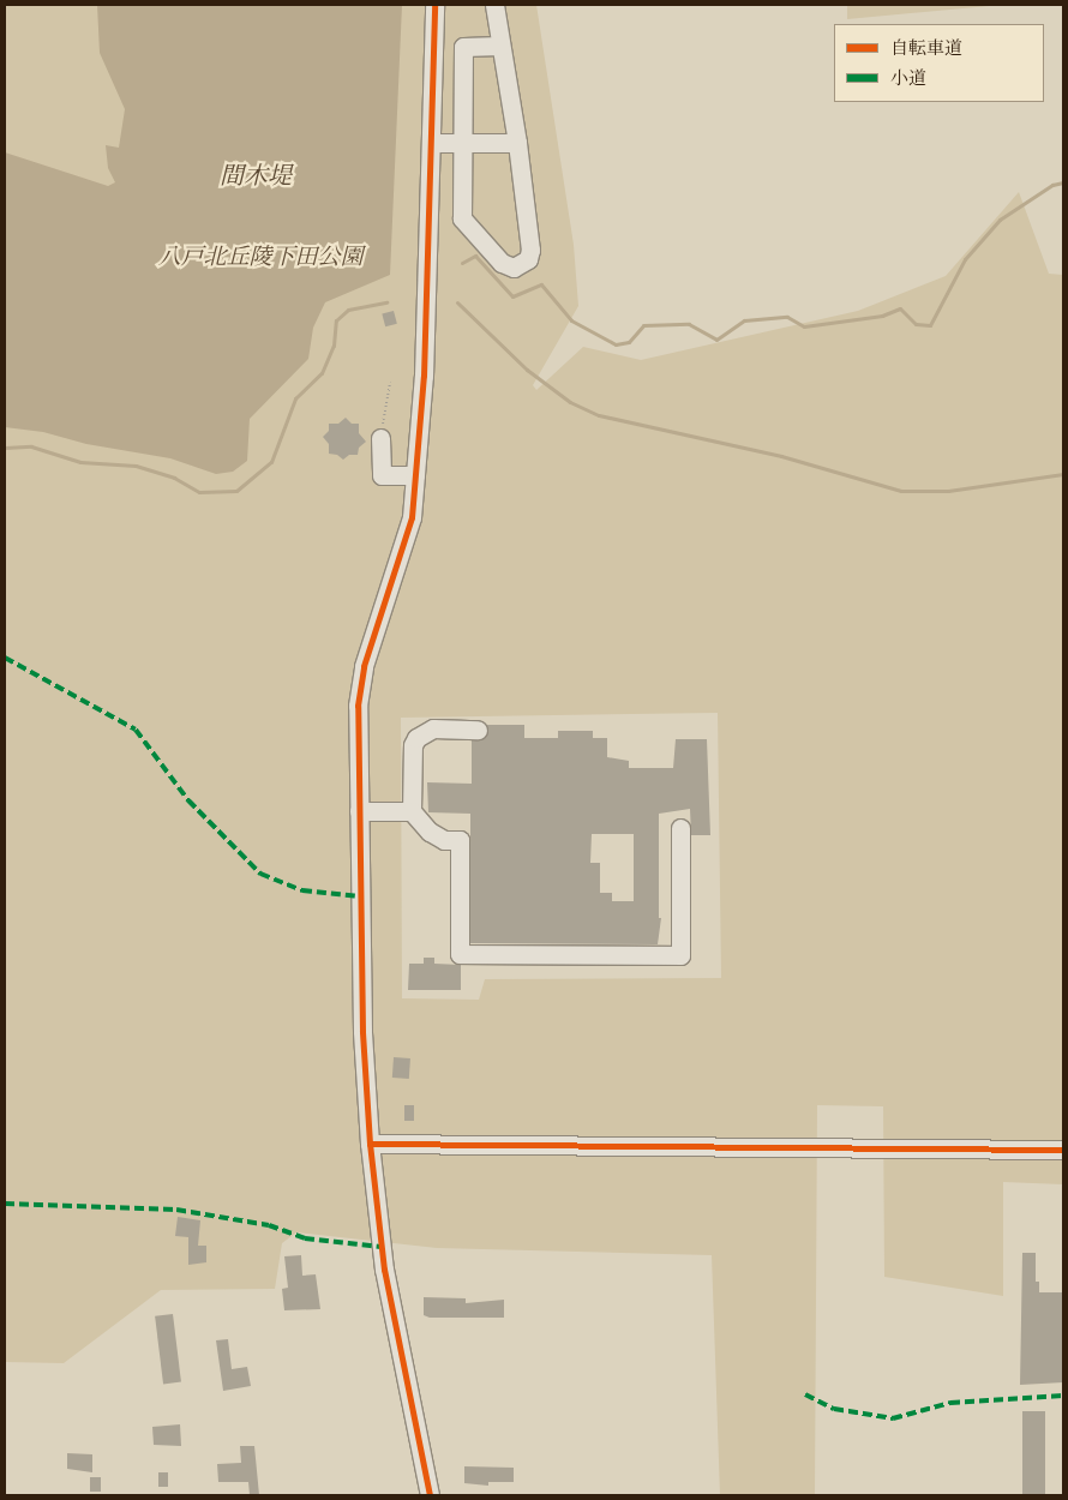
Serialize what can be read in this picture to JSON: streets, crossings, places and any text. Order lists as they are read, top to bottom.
{
  "water": ["間木堤"],
  "parks": ["八戸北丘陵下田公園"],
  "legend": ["自転車道", "小道"]
}
